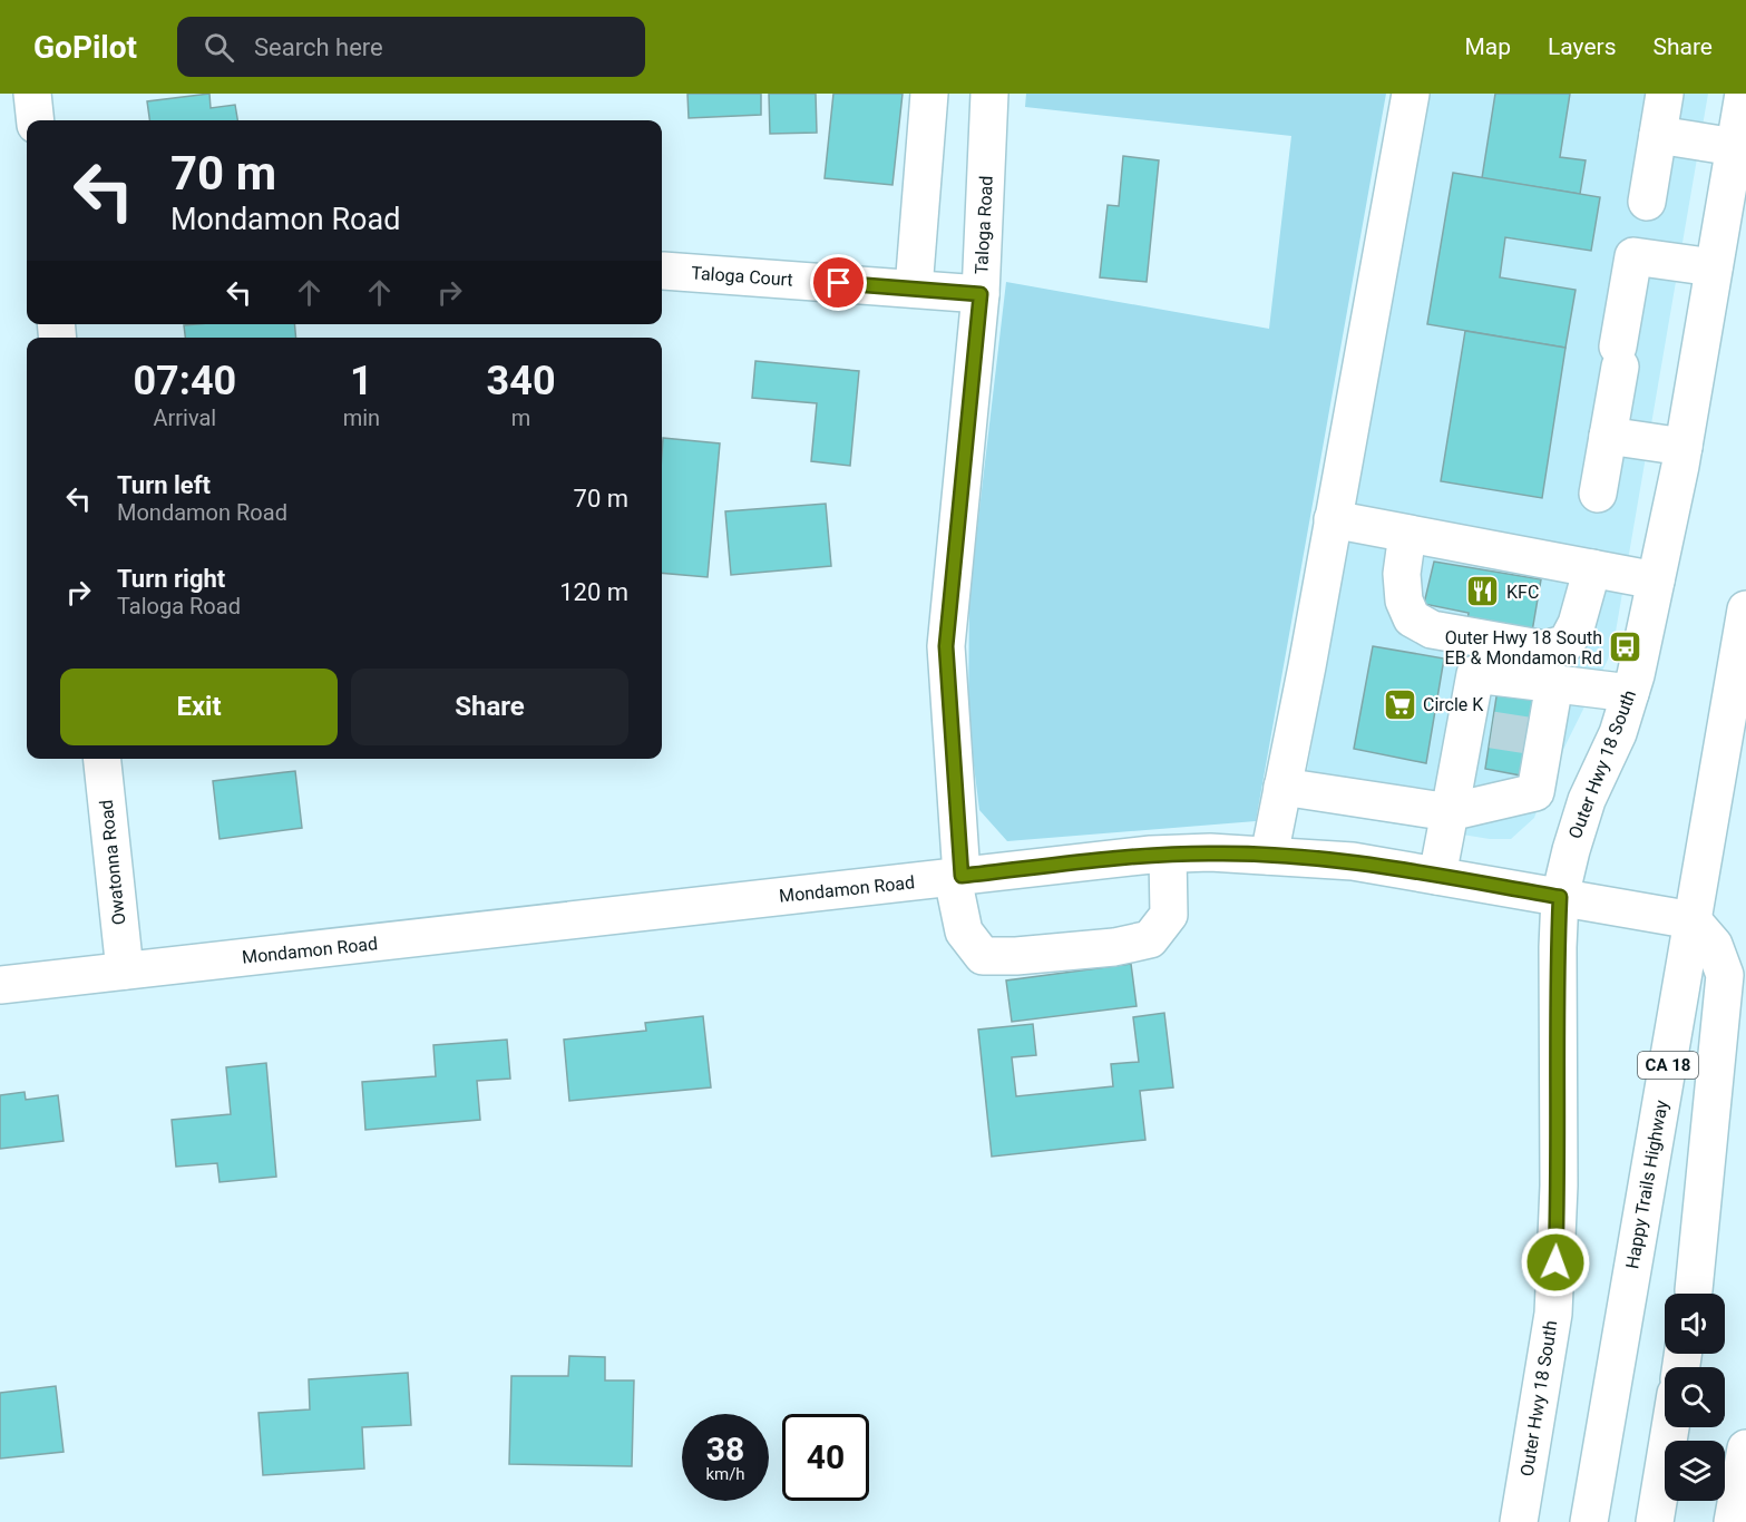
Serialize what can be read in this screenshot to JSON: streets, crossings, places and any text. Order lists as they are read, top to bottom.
{
  "streets": {
    "street": [
      "Taloga Road",
      "Taloga Court",
      "Outer Hwy 18 South",
      "Owatonna Road",
      "Mondamon Road",
      "CA 18",
      "Happy Trails Highway"
    ]
  },
  "crossings": [
    ["Taloga Road", "Taloga Court"],
    ["Taloga Road", "Mondamon Road"],
    ["Outer Hwy 18 South", "Mondamon Road"],
    ["Owatonna Road", "Mondamon Road"],
    ["Mondamon Road", "Happy Trails Highway"]
  ],
  "places": {
    "restaurant": ["KFC"],
    "bus stop": ["Outer Hwy 18 South EB & Mondamon Rd"],
    "supermarket": ["Circle K"]
  },
  "page": {
    "header": "GoPilot",
    "search": "Search here",
    "nav": ["Map", "Layers", "Share"],
    "turn": ["70 m", "Mondamon Road"],
    "eta": [
      "07:40",
      "Arrival",
      "1",
      "min",
      "340",
      "m"
    ],
    "list": [
      {
        "name": "Turn left",
        "note": "Mondamon Road",
        "value": "70 m"
      },
      {
        "name": "Turn right",
        "note": "Taloga Road",
        "value": "120 m"
      }
    ],
    "buttons": ["Exit", "Share"],
    "speed": "38 km/h",
    "limit": "40"
  }
}
